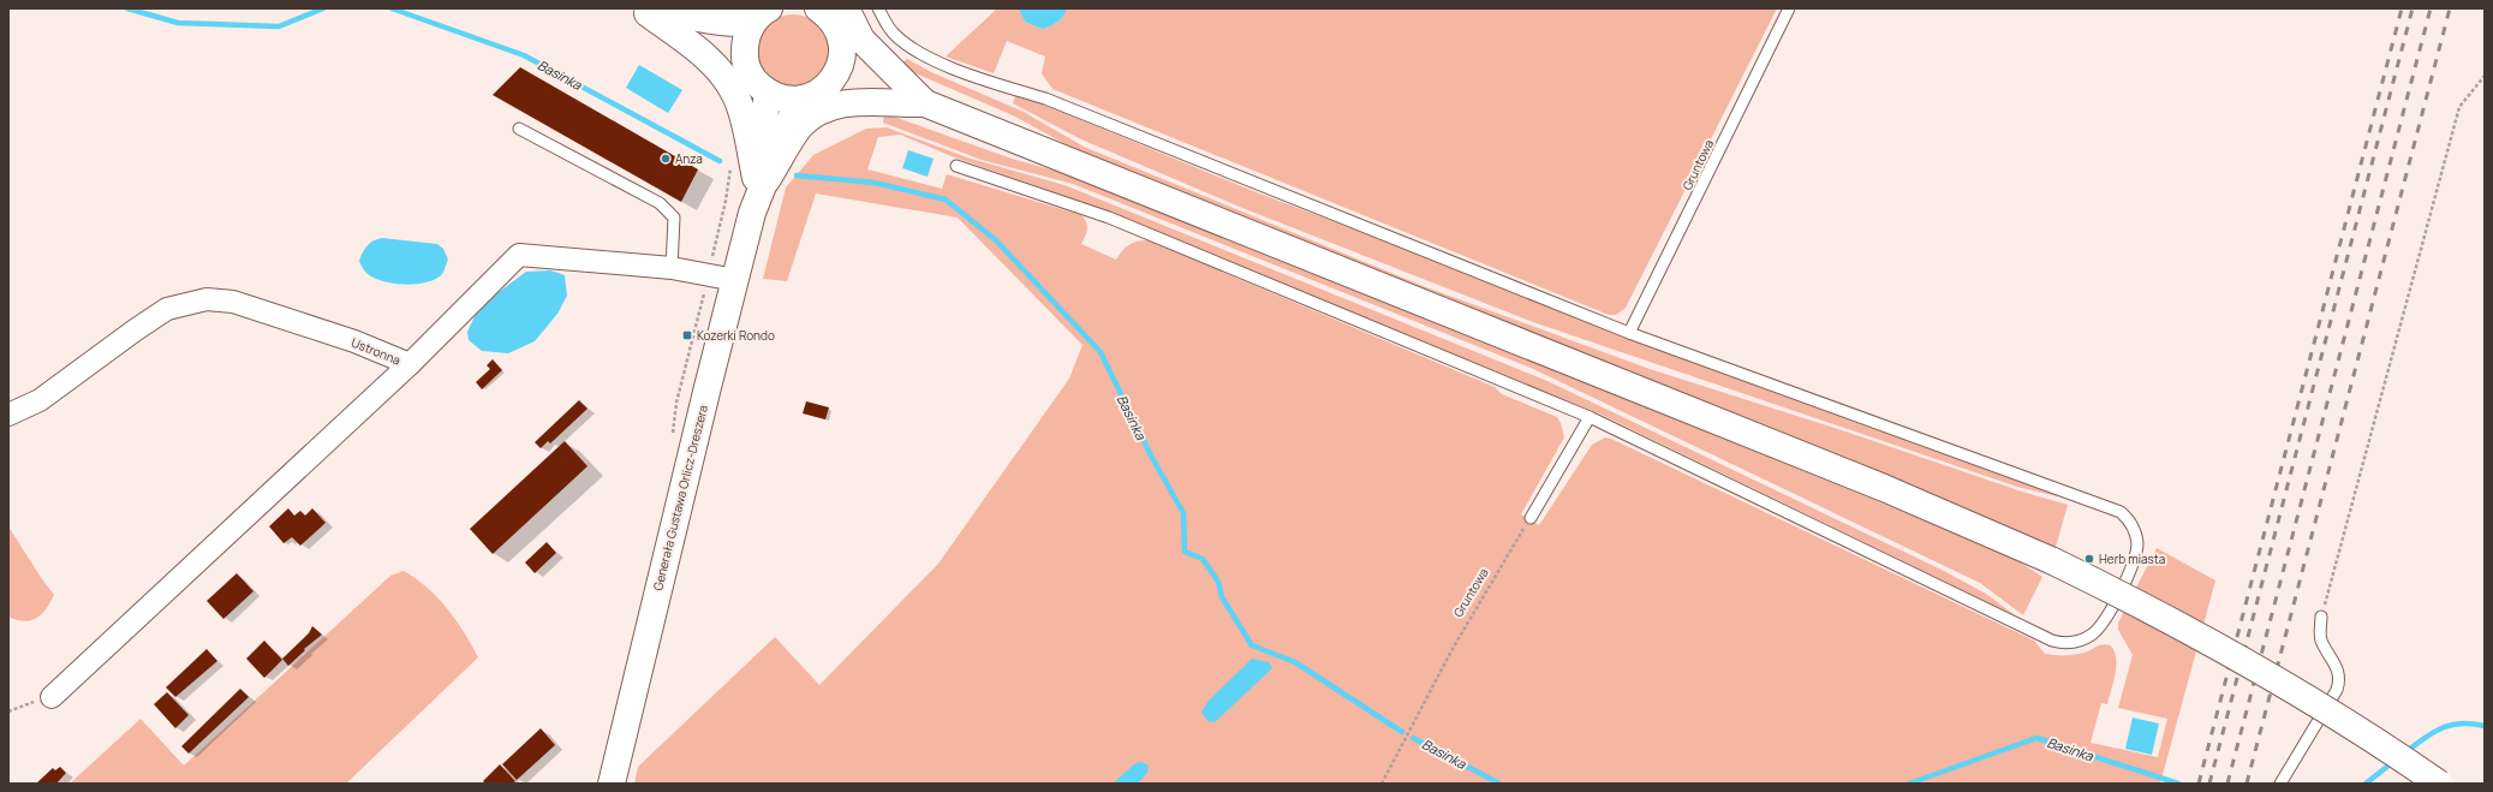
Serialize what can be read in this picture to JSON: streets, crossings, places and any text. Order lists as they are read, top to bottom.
{
  "streets": {
    "main road": ["Generała Gustawa Orlicz-Dreszera"],
    "street": ["Ustronna"],
    "lane": ["Gruntowa"]
  },
  "crossings": [
    ["Ustronna", "Generała Gustawa Orlicz-Dreszera"]
  ],
  "water": ["Basinka"],
  "places": {
    "other": ["Anza", "Herb miasta"],
    "transit": ["Kozerki Rondo"]
  }
}
